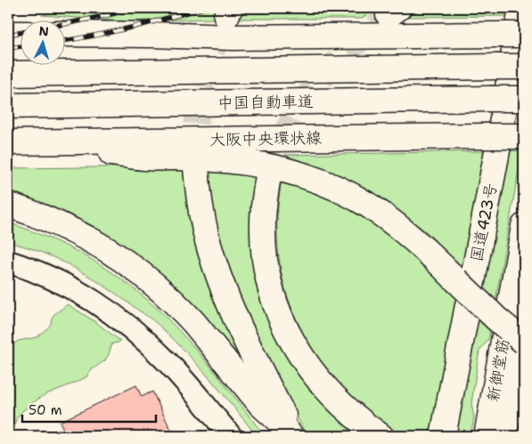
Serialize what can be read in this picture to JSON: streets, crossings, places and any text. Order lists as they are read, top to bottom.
{
  "streets": {
    "main road": [
      "中国自動車道",
      "大阪中央環状線",
      "国道423号",
      "新御堂筋"
    ]
  },
  "scale_bar": "50 m",
  "north": "top"
}
